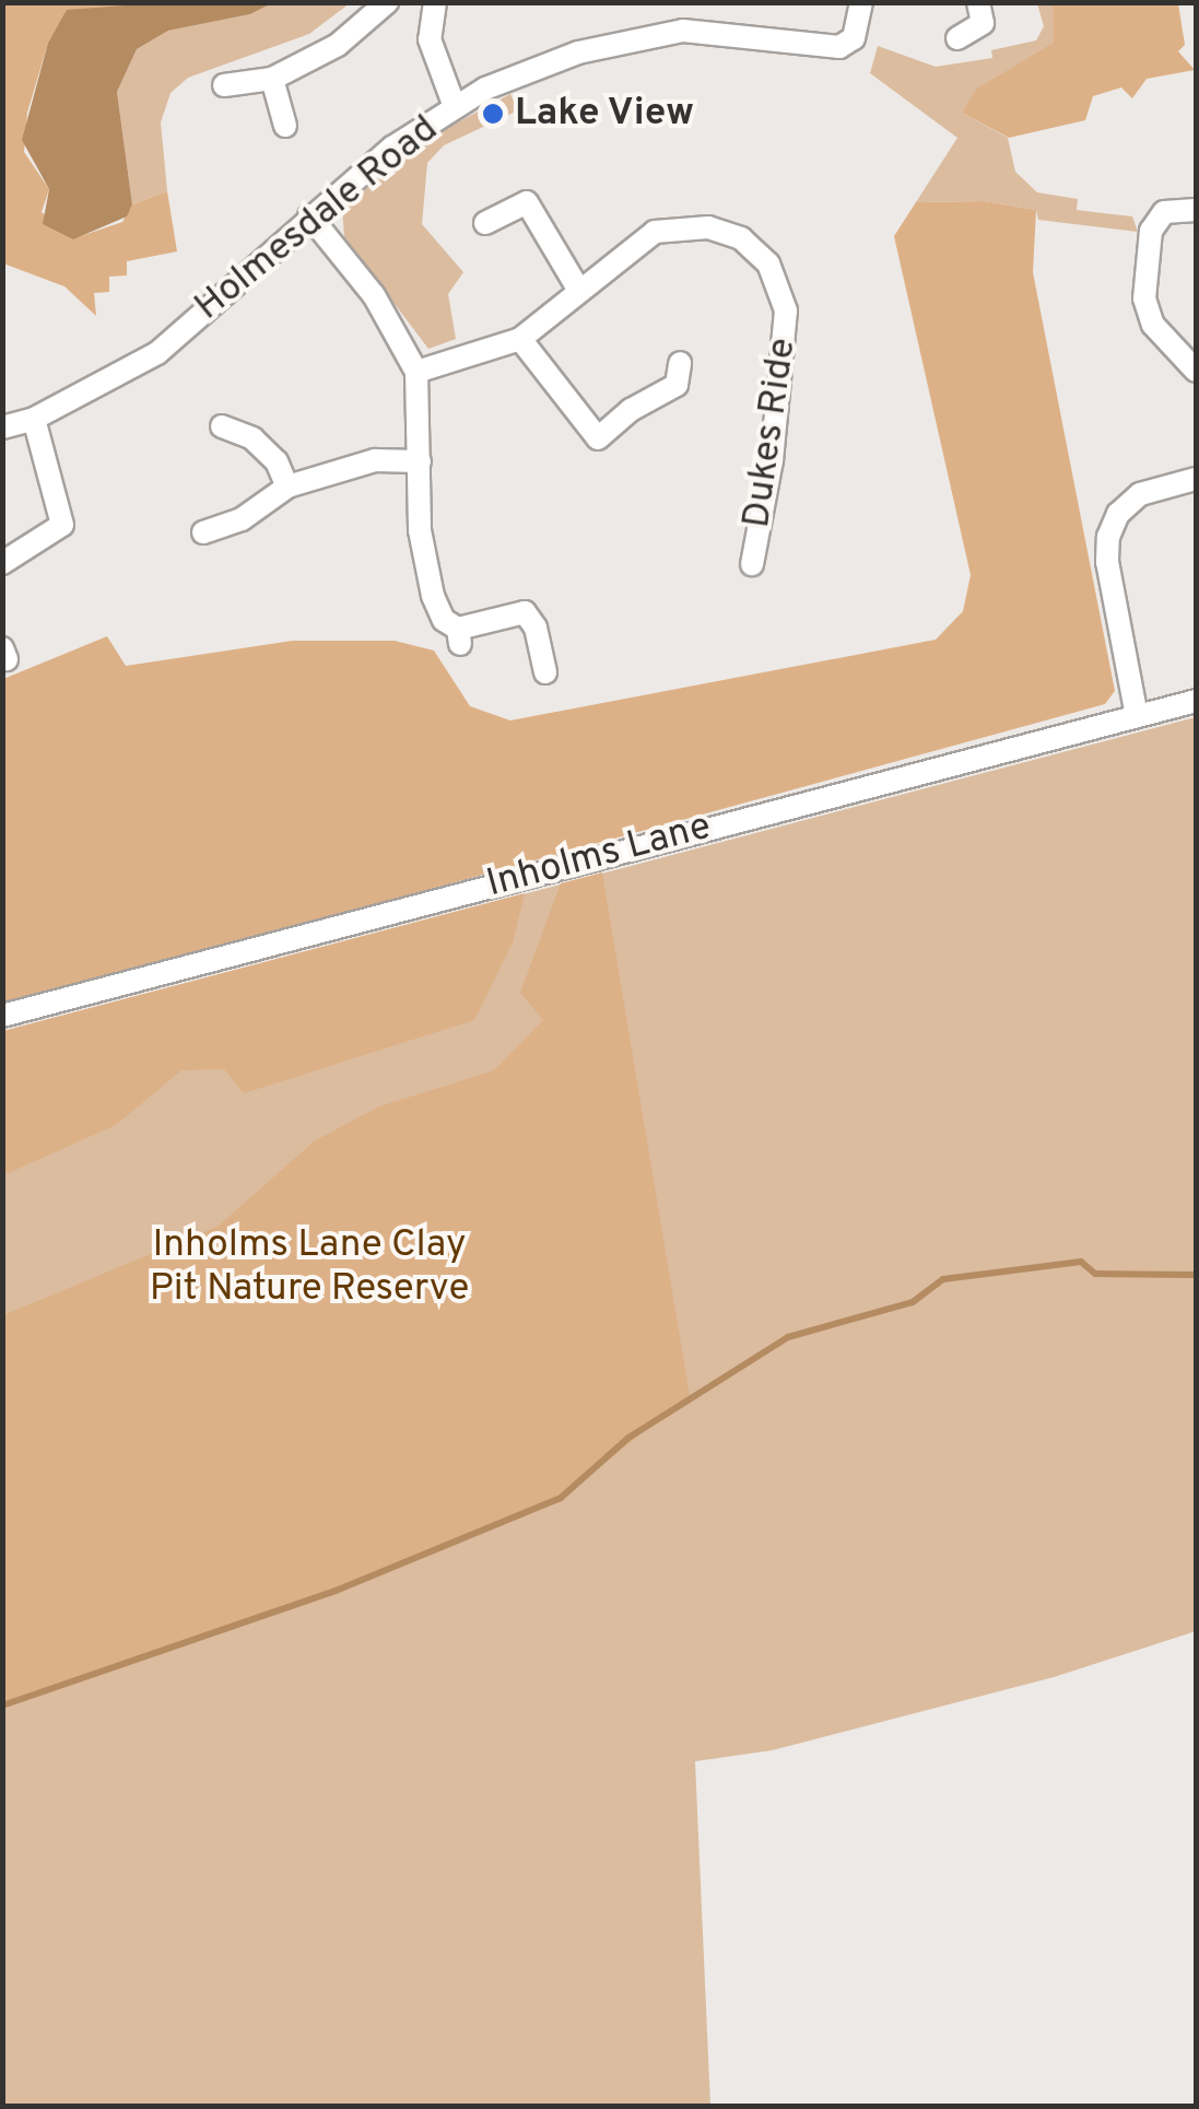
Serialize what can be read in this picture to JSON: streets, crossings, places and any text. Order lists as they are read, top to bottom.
{
  "streets": {
    "street": ["Holmesdale Road", "Dukes Ride", "Inholms Lane"]
  },
  "parks": ["Inholms Lane Clay Pit Nature Reserve"],
  "places": ["Lake View"]
}
